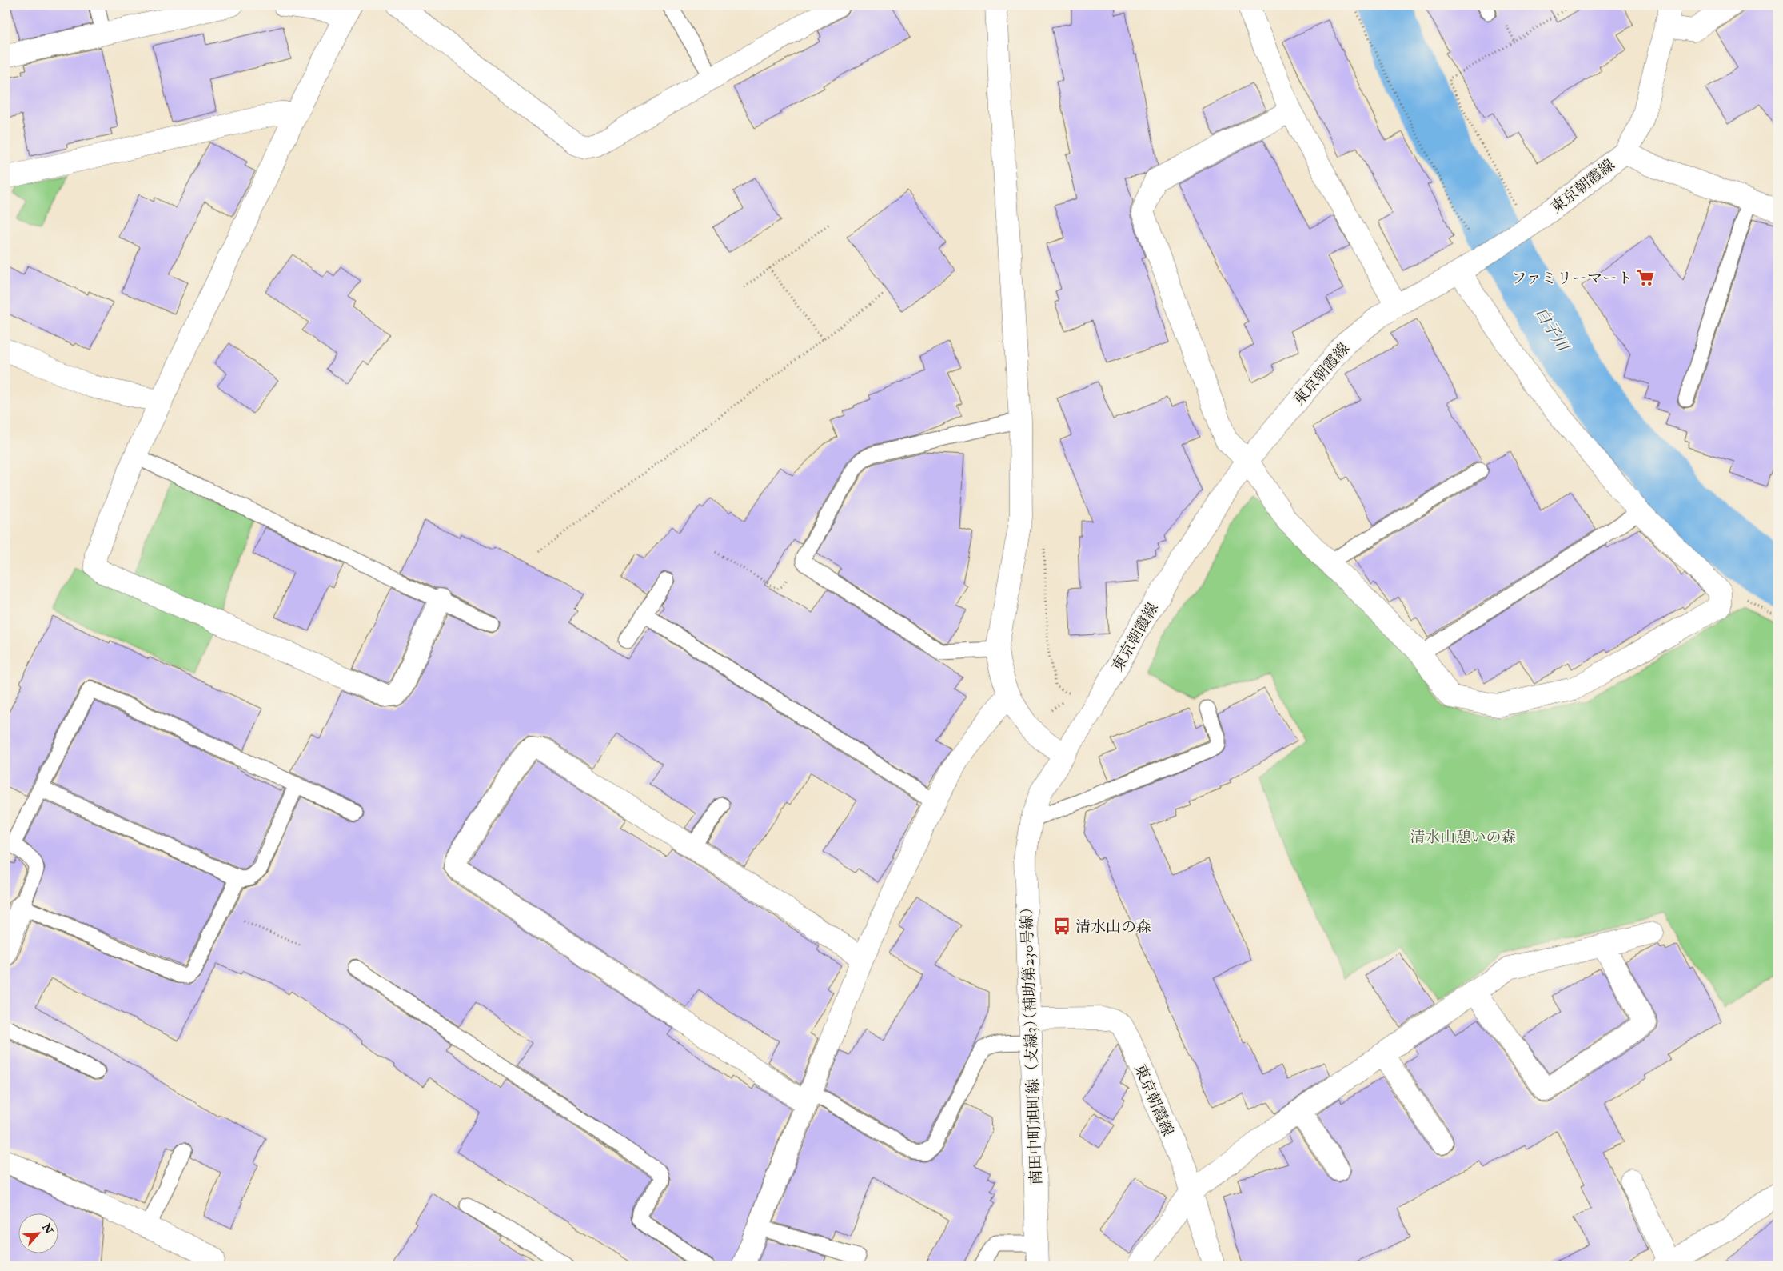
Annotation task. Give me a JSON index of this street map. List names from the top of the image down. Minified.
{"streets":{"street":["東京朝霞線","南田中町旭町線（支線3）（補助第230号線）"]},"crossings":[["東京朝霞線","南田中町旭町線（支線3）（補助第230号線）"]],"water":["白子川"],"parks":["清水山憩いの森"],"places":{"supermarket":["ファミリーマート"],"bus stop":["清水山の森"]},"north":"top right"}
